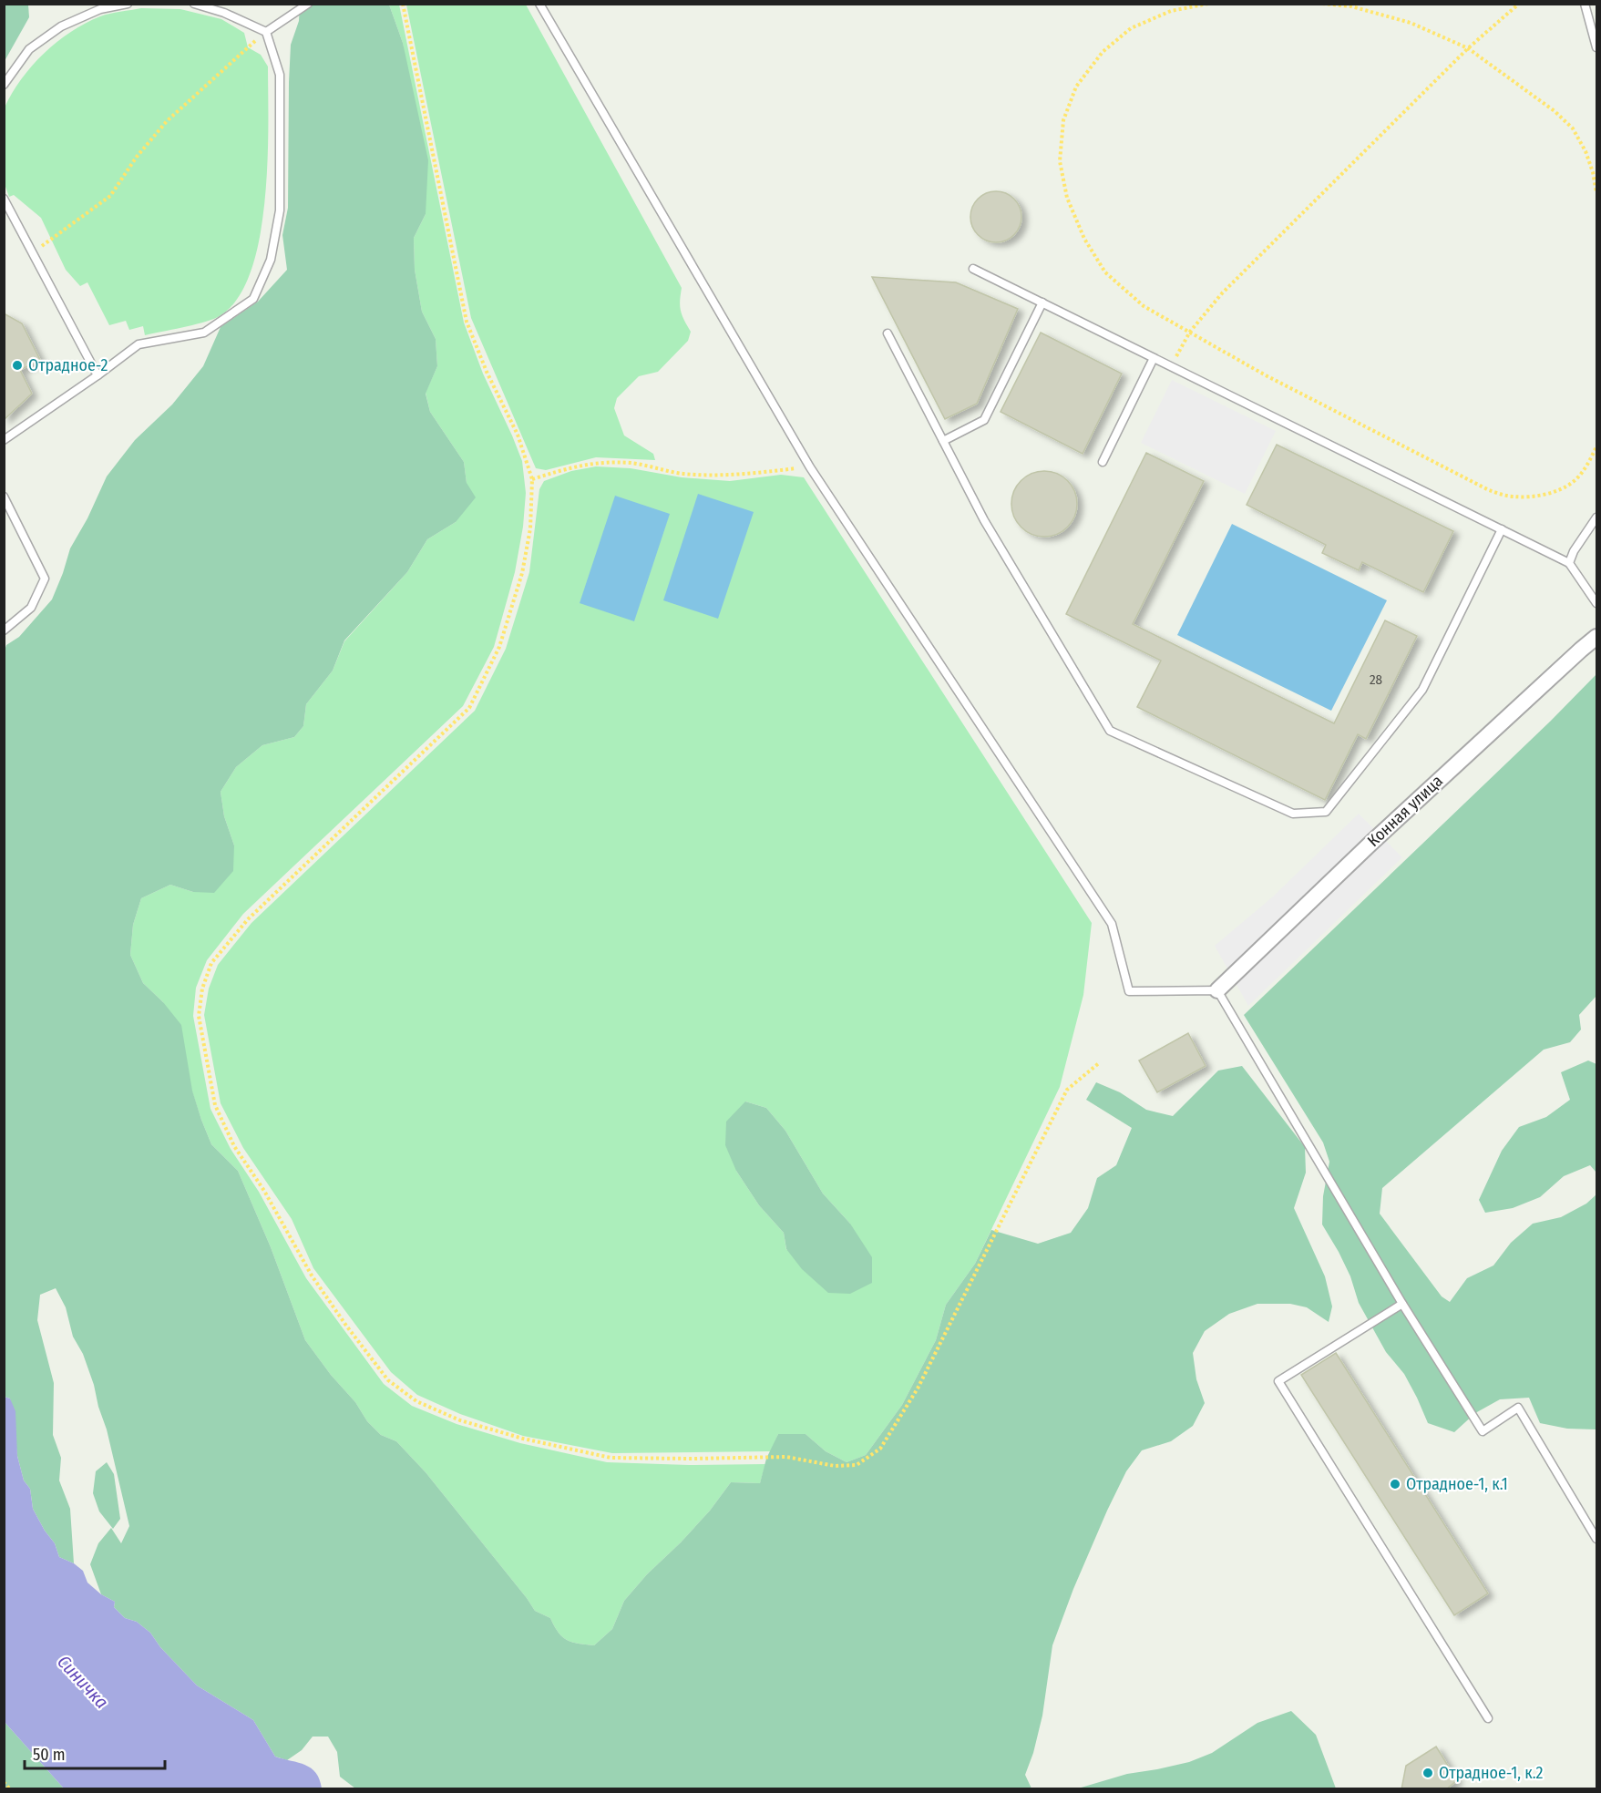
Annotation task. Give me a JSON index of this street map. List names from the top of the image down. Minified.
{"streets":{"street":["Конная улица"]},"water":["Синичка"],"places":["Отрадное-2","Отрадное-1, к.1","Отрадное-1, к.2"],"house_numbers":["28"],"scale_bar":"50 m"}
